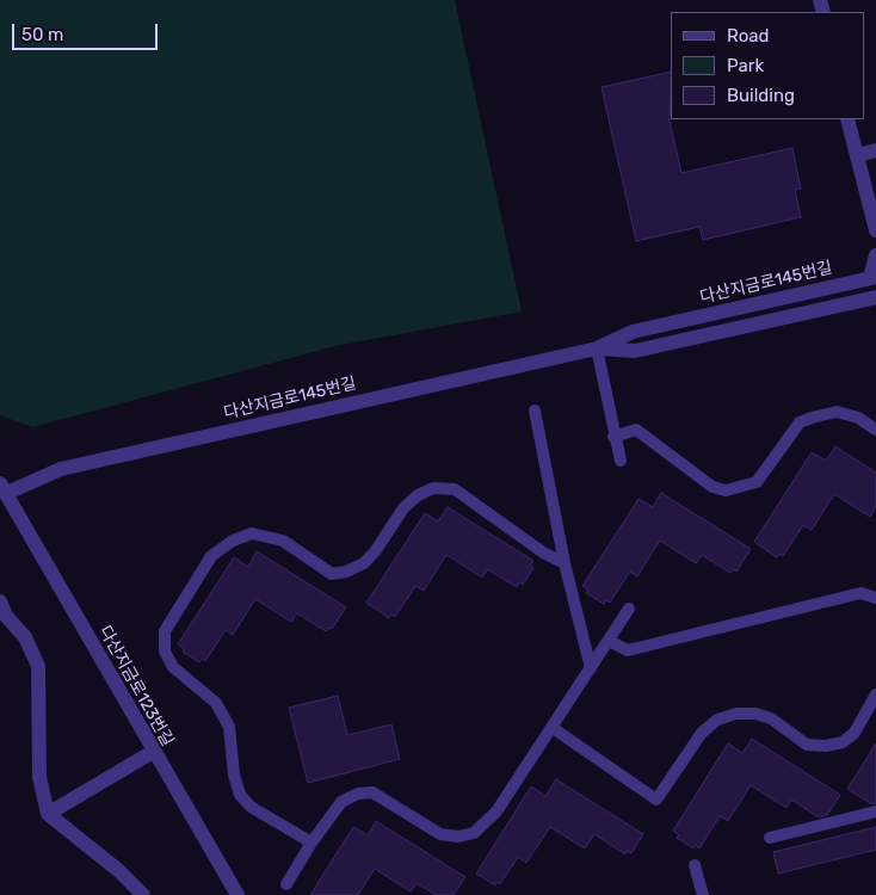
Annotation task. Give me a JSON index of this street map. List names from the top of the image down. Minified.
{"streets":{"street":["다산지금로145번길","다산지금로123번길"]},"crossings":[["다산지금로145번길","다산지금로123번길"]],"legend":["Road","Park","Building"],"scale_bar":"50 m"}
